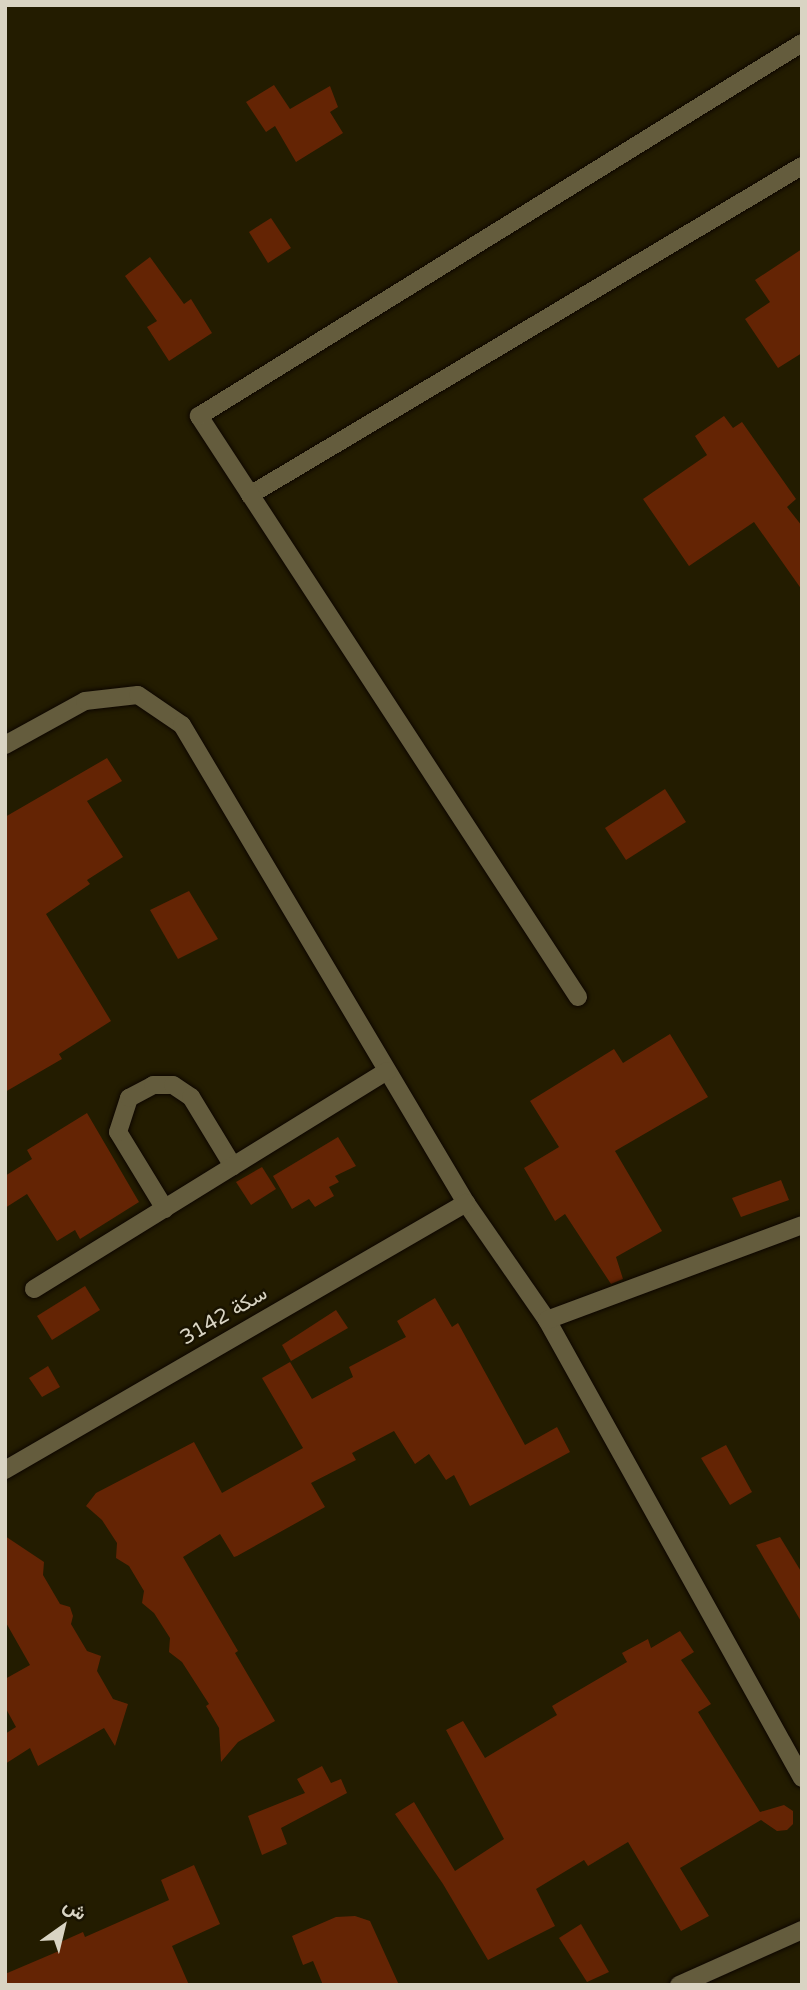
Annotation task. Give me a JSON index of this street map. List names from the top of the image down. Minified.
{"streets":{"street":["سكة 3142"]},"north":"top right"}
